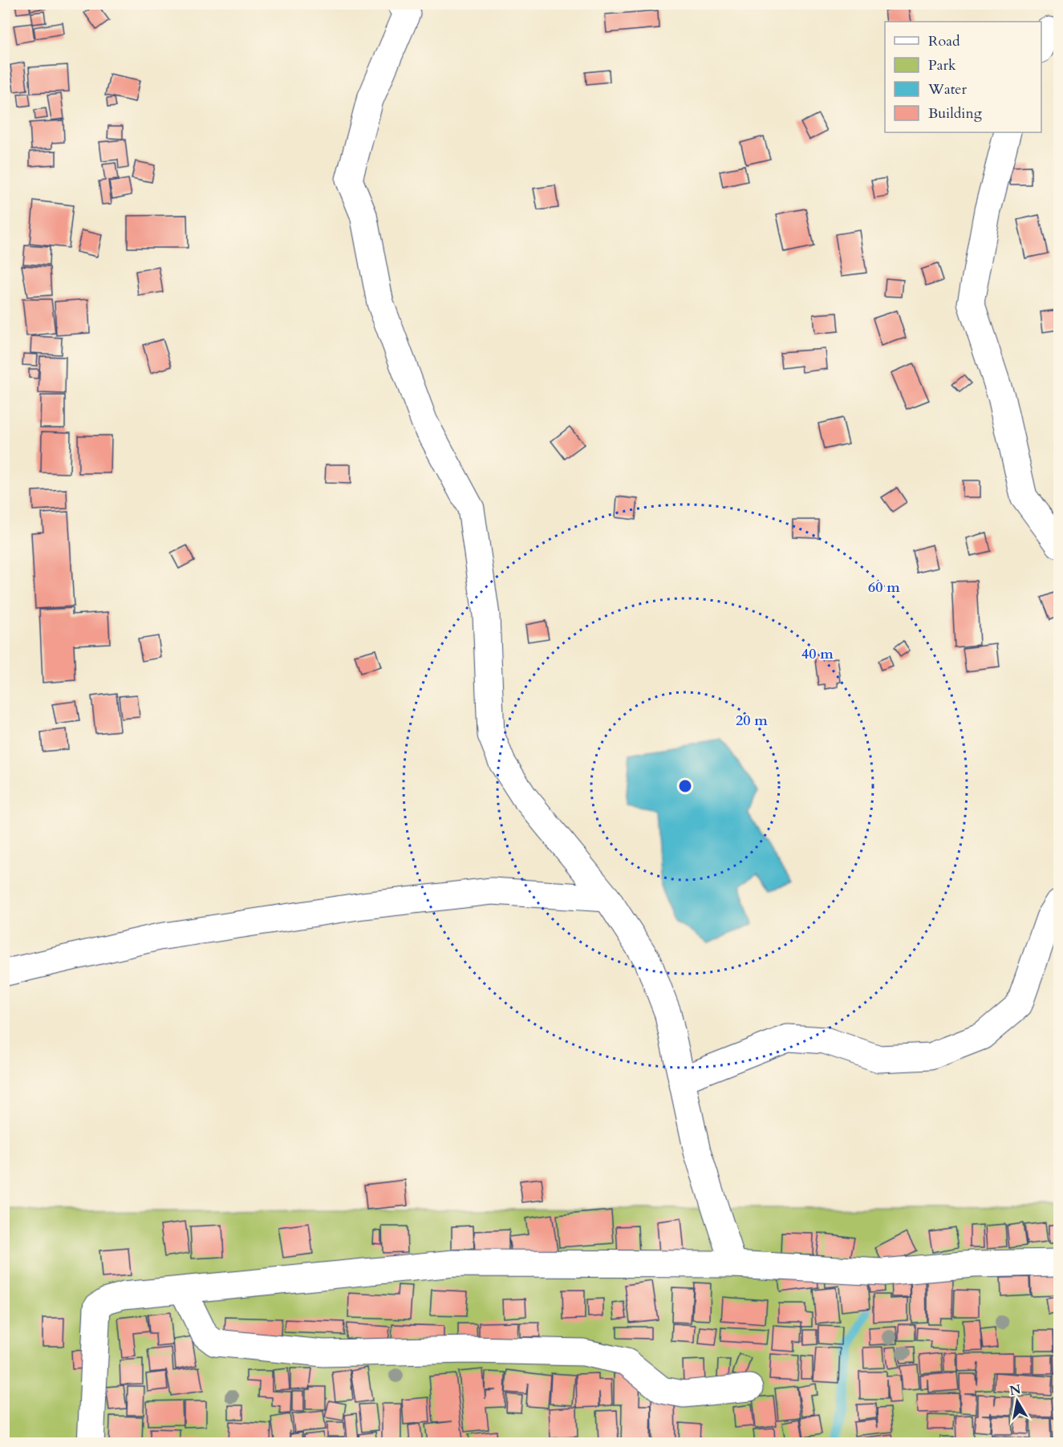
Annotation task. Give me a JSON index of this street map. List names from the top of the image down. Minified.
{"legend":["Road","Park","Water","Building"],"north":"top","rings":["60 m","40 m","20 m"]}
